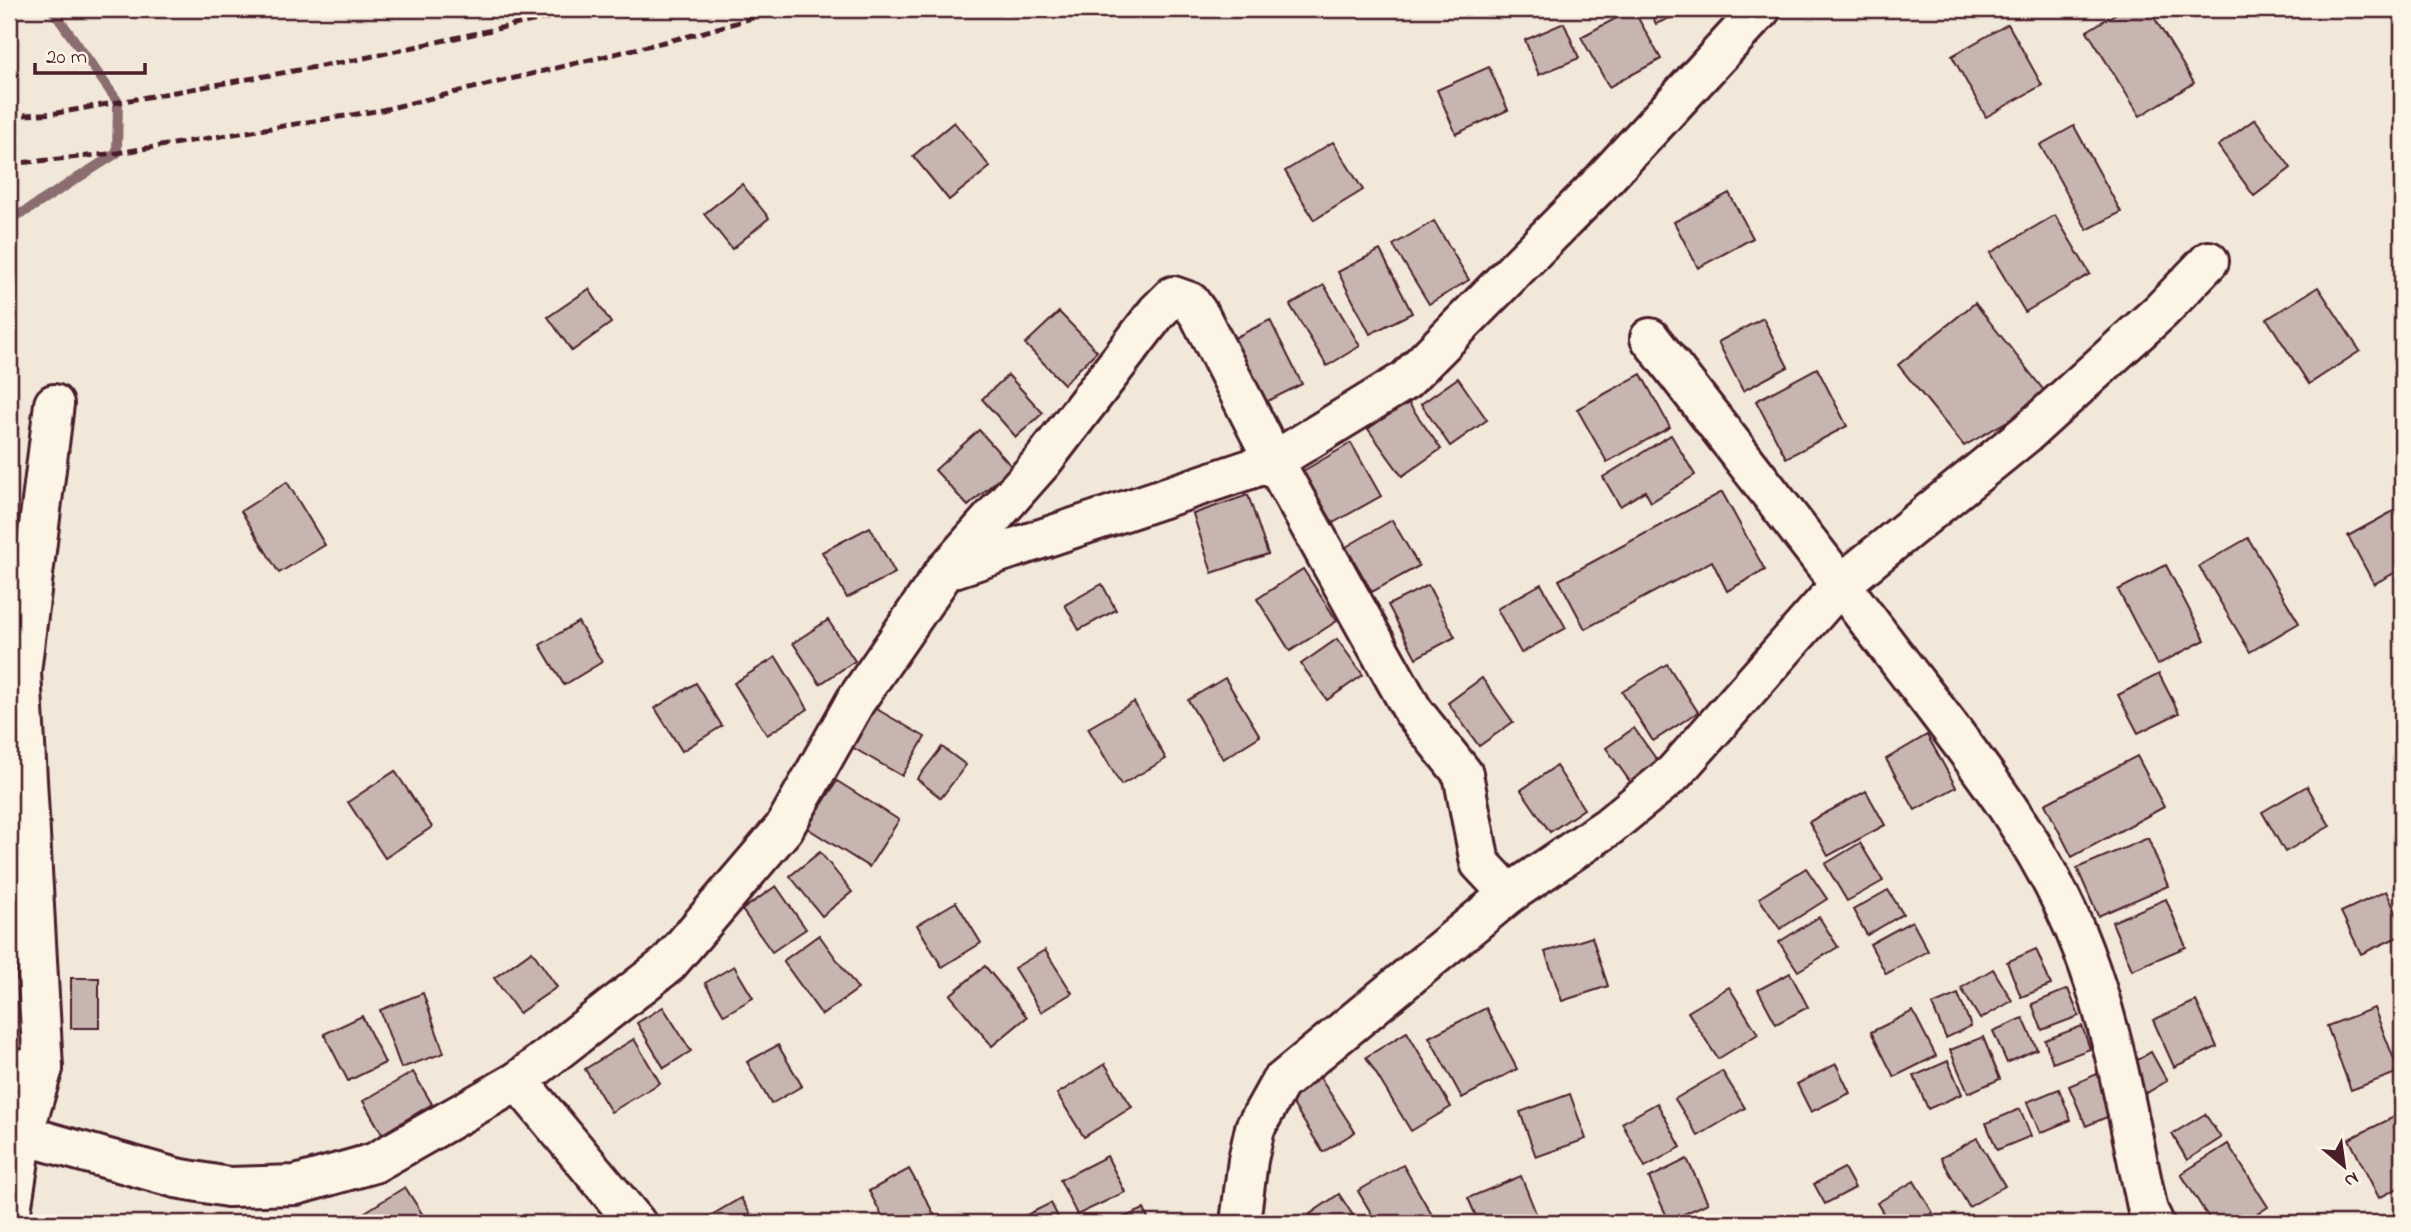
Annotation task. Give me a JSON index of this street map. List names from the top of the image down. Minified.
{"scale_bar":"20 m","north":"bottom right"}
